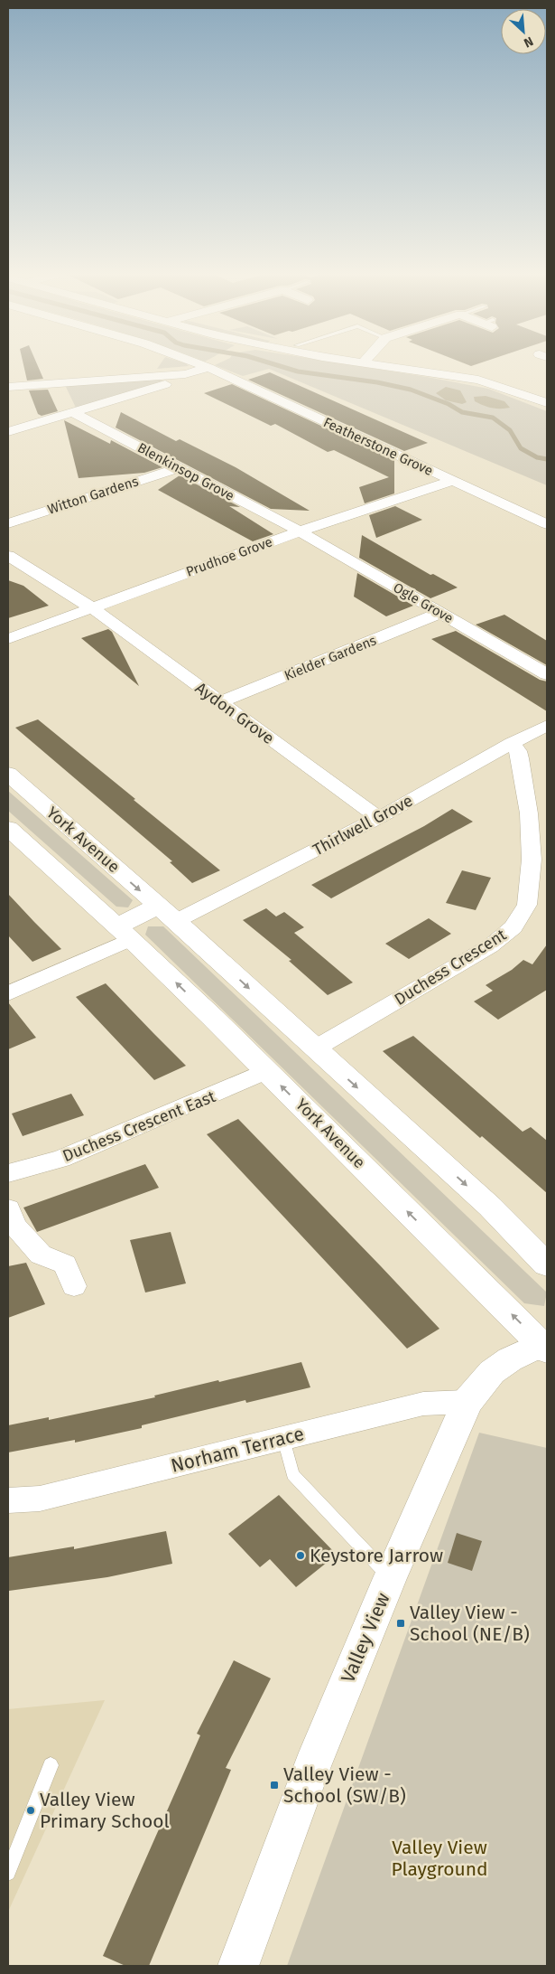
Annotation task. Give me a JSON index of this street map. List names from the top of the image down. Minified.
{"streets":{"main road":["York Avenue","Valley View"],"street":["Featherstone Grove","Blenkinsop Grove","Witton Gardens","Prudhoe Grove","Ogle Grove","Kielder Gardens","Aydon Grove","Thirlwell Grove","Duchess Crescent","Duchess Crescent East","Norham Terrace"]},"crossings":[["Featherstone Grove","Prudhoe Grove"],["Blenkinsop Grove","Witton Gardens"],["Blenkinsop Grove","Prudhoe Grove"],["Blenkinsop Grove","Ogle Grove"],["Prudhoe Grove","Ogle Grove"],["Prudhoe Grove","Aydon Grove"],["Ogle Grove","Kielder Gardens"],["Kielder Gardens","Aydon Grove"],["Aydon Grove","Thirlwell Grove"],["Thirlwell Grove","York Avenue"],["Thirlwell Grove","Duchess Crescent"],["York Avenue","Duchess Crescent"],["York Avenue","Duchess Crescent East"],["York Avenue","Valley View"],["Norham Terrace","Valley View"]],"parks":["Valley View Playground"],"places":{"other":["Keystore Jarrow","Valley View Primary School"],"transit":["Valley View - School (NE/B)","Valley View - School (SW/B)"]},"north":"bottom right"}
